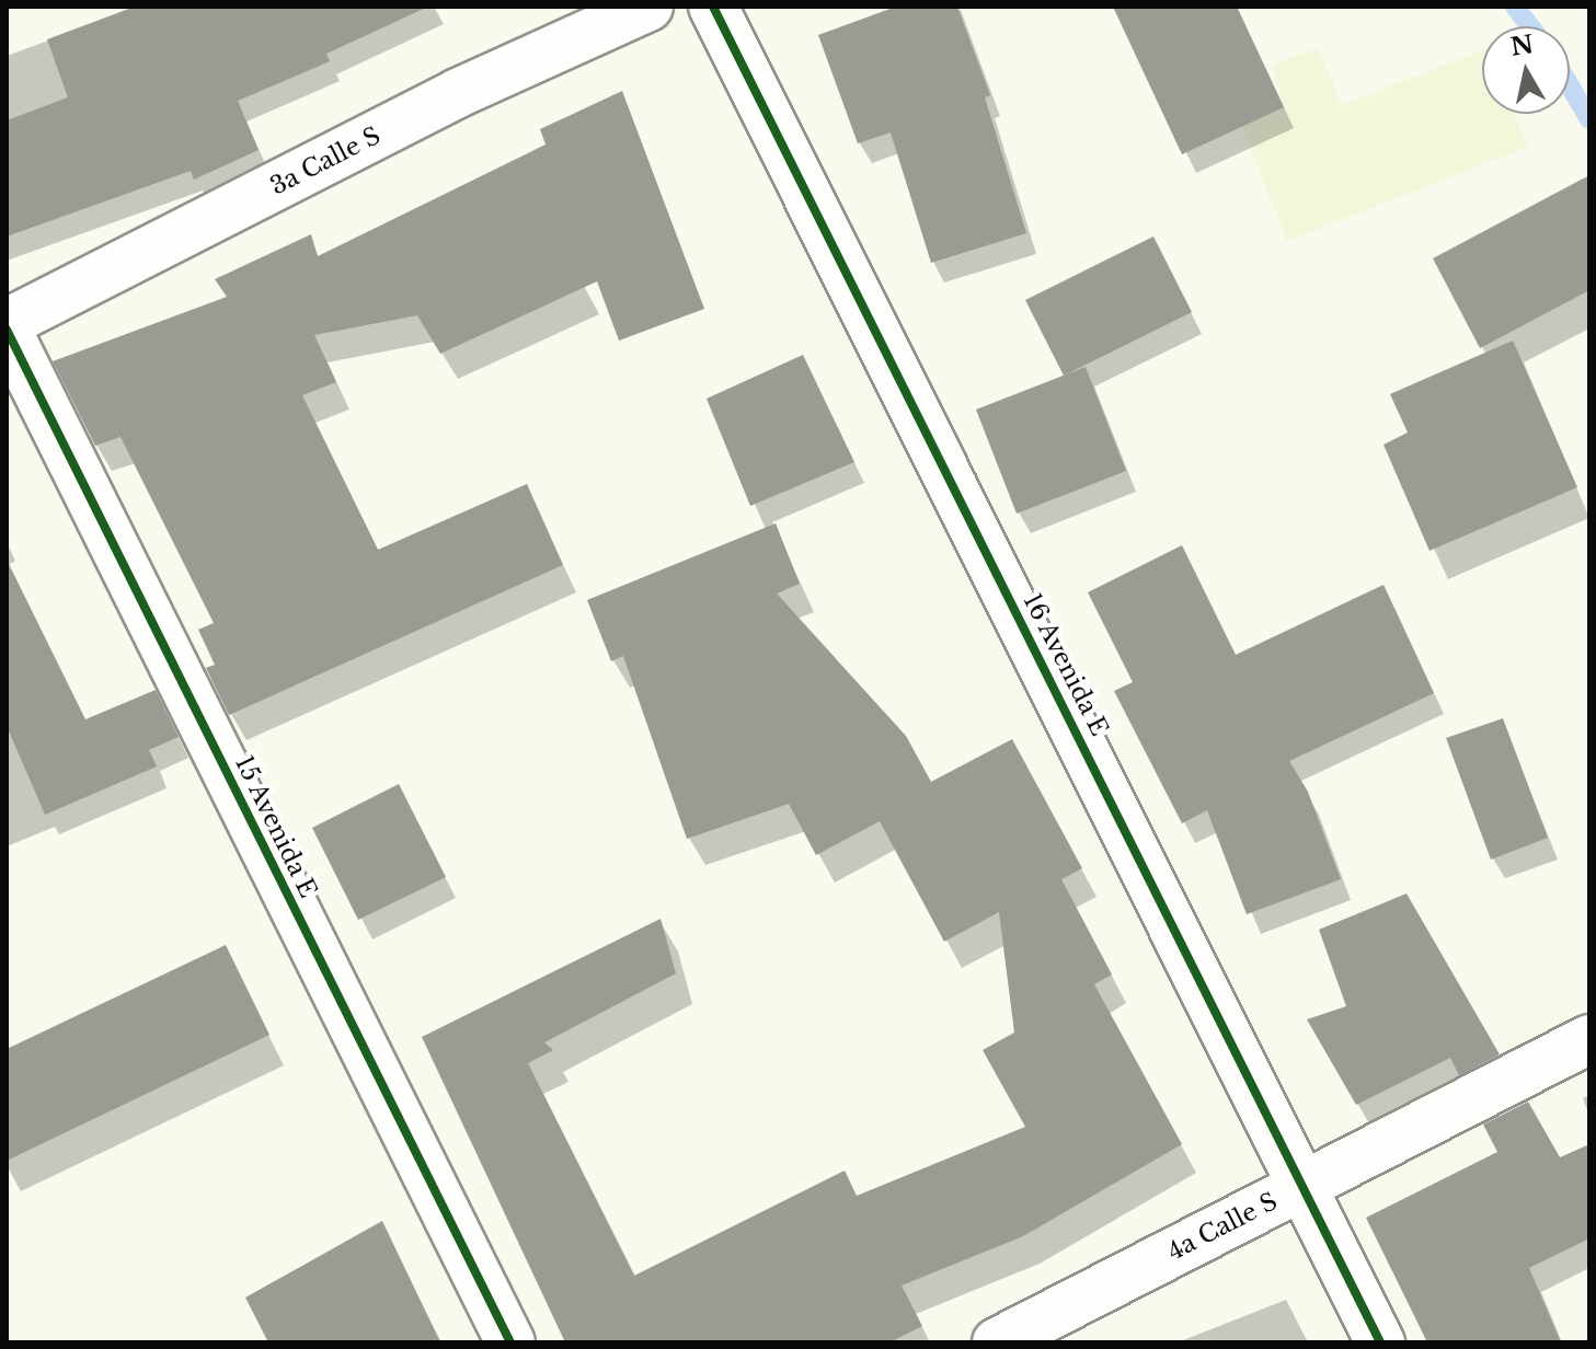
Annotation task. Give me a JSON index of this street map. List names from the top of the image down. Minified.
{"streets":{"street":["3a Calle S","16 Avenida E","15 Avenida E","4a Calle S"]},"crossings":[["3a Calle S","15 Avenida E"],["16 Avenida E","4a Calle S"]],"north":"top"}
